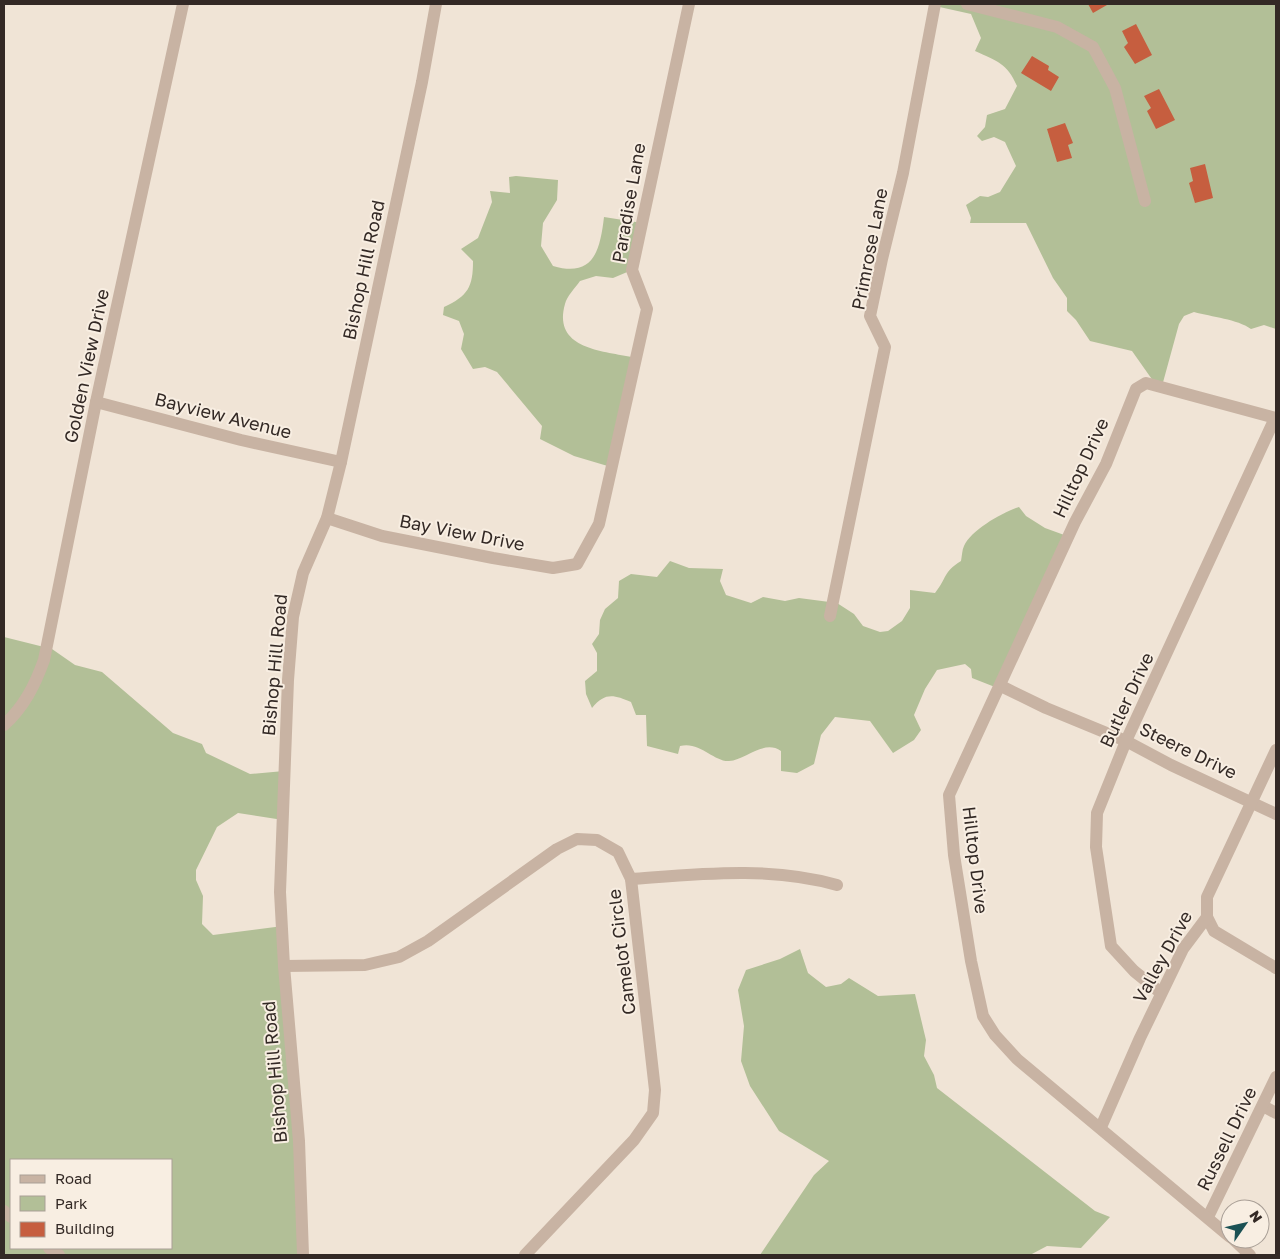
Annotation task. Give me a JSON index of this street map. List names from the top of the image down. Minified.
{"streets":{"street":["Paradise Lane","Primrose Lane","Bishop Hill Road","Golden View Drive","Bayview Avenue","Hilltop Drive","Bay View Drive","Butler Drive","Steere Drive","Camelot Circle","Valley Drive","Russell Drive"]},"crossings":[["Paradise Lane","Bay View Drive"],["Bishop Hill Road","Bayview Avenue"],["Bishop Hill Road","Bay View Drive"],["Bishop Hill Road","Camelot Circle"],["Golden View Drive","Bayview Avenue"],["Hilltop Drive","Butler Drive"],["Hilltop Drive","Steere Drive"],["Hilltop Drive","Valley Drive"],["Hilltop Drive","Russell Drive"],["Butler Drive","Steere Drive"],["Butler Drive","Valley Drive"],["Steere Drive","Valley Drive"]],"legend":["Road","Park","Building"],"north":"top right"}
